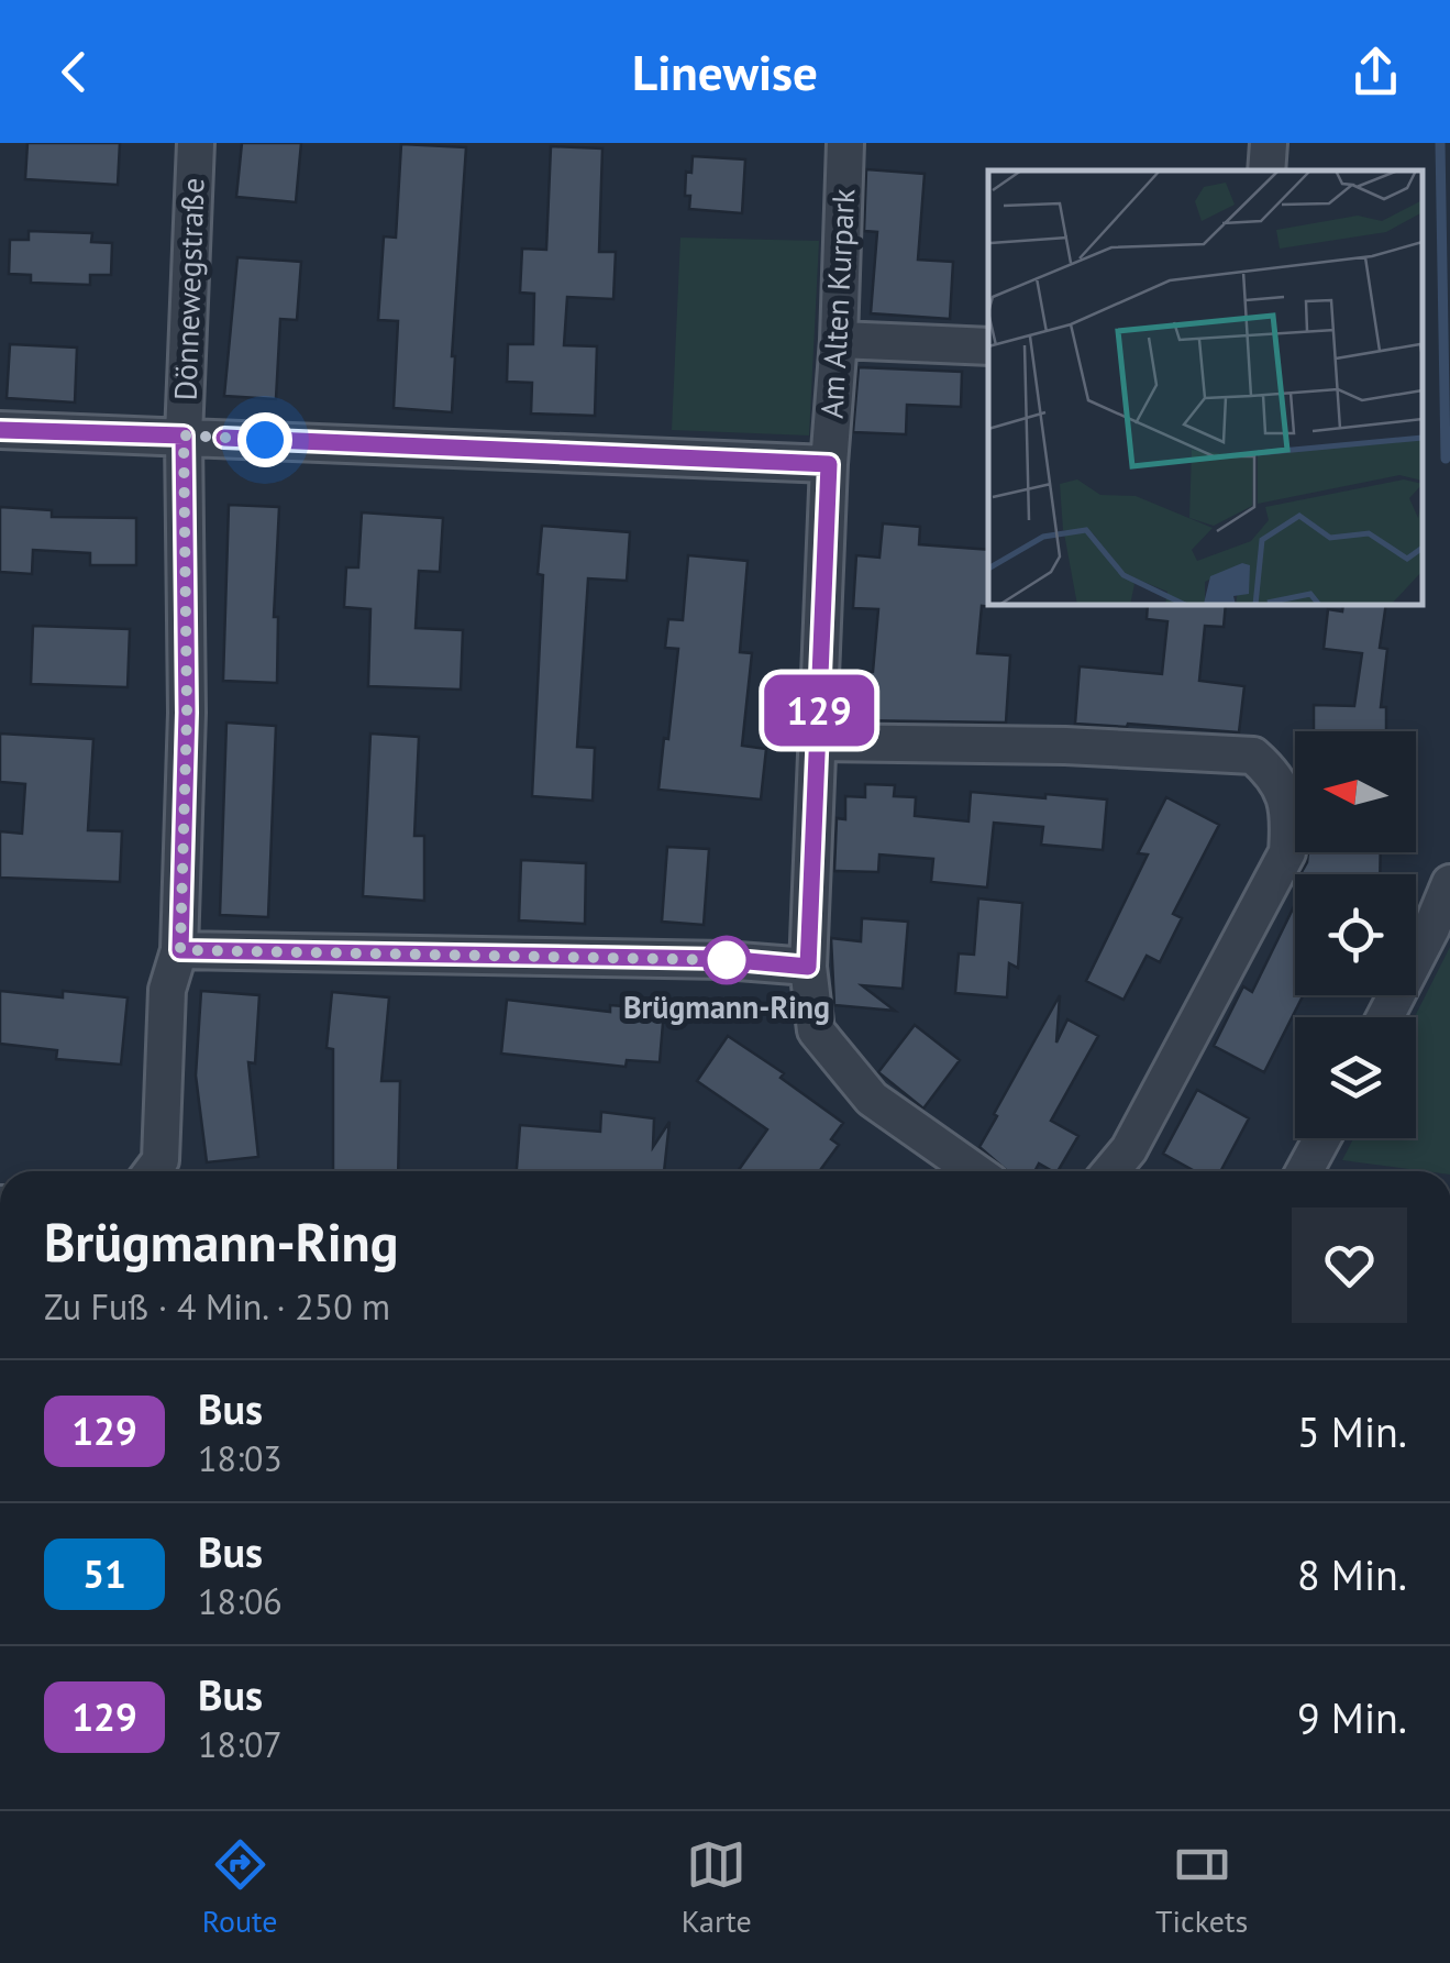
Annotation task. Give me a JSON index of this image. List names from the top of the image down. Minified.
{"streets":{"street":["Dönnewegstraße","Am Alten Kurpark"]},"places":["Brügmann-Ring"],"lines":["bus line 129"],"north":"left","page":{"header":"Linewise","on_map":"129","heading":["Brügmann-Ring","Zu Fuß · 4 Min. · 250 m"],"list":[{"mark":"129","name":"Bus","note":"18:03","value":"5 Min."},{"mark":"51","name":"Bus","note":"18:06","value":"8 Min."},{"mark":"129","name":"Bus","note":"18:07","value":"9 Min."}],"tabs":["Route","Karte","Tickets"]}}
